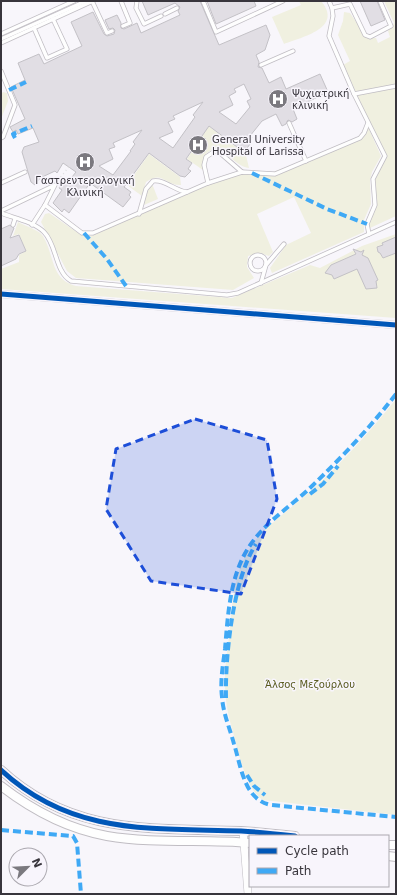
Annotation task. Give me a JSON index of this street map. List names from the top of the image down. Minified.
{"parks":["Άλσος Μεζούρλου"],"places":{"hospital":["Ψυχιατρική κλινική","General University Hospital of Larissa","Γαστρεντερολογική Κλινική"]},"legend":["Cycle path","Path"],"north":"top right"}
